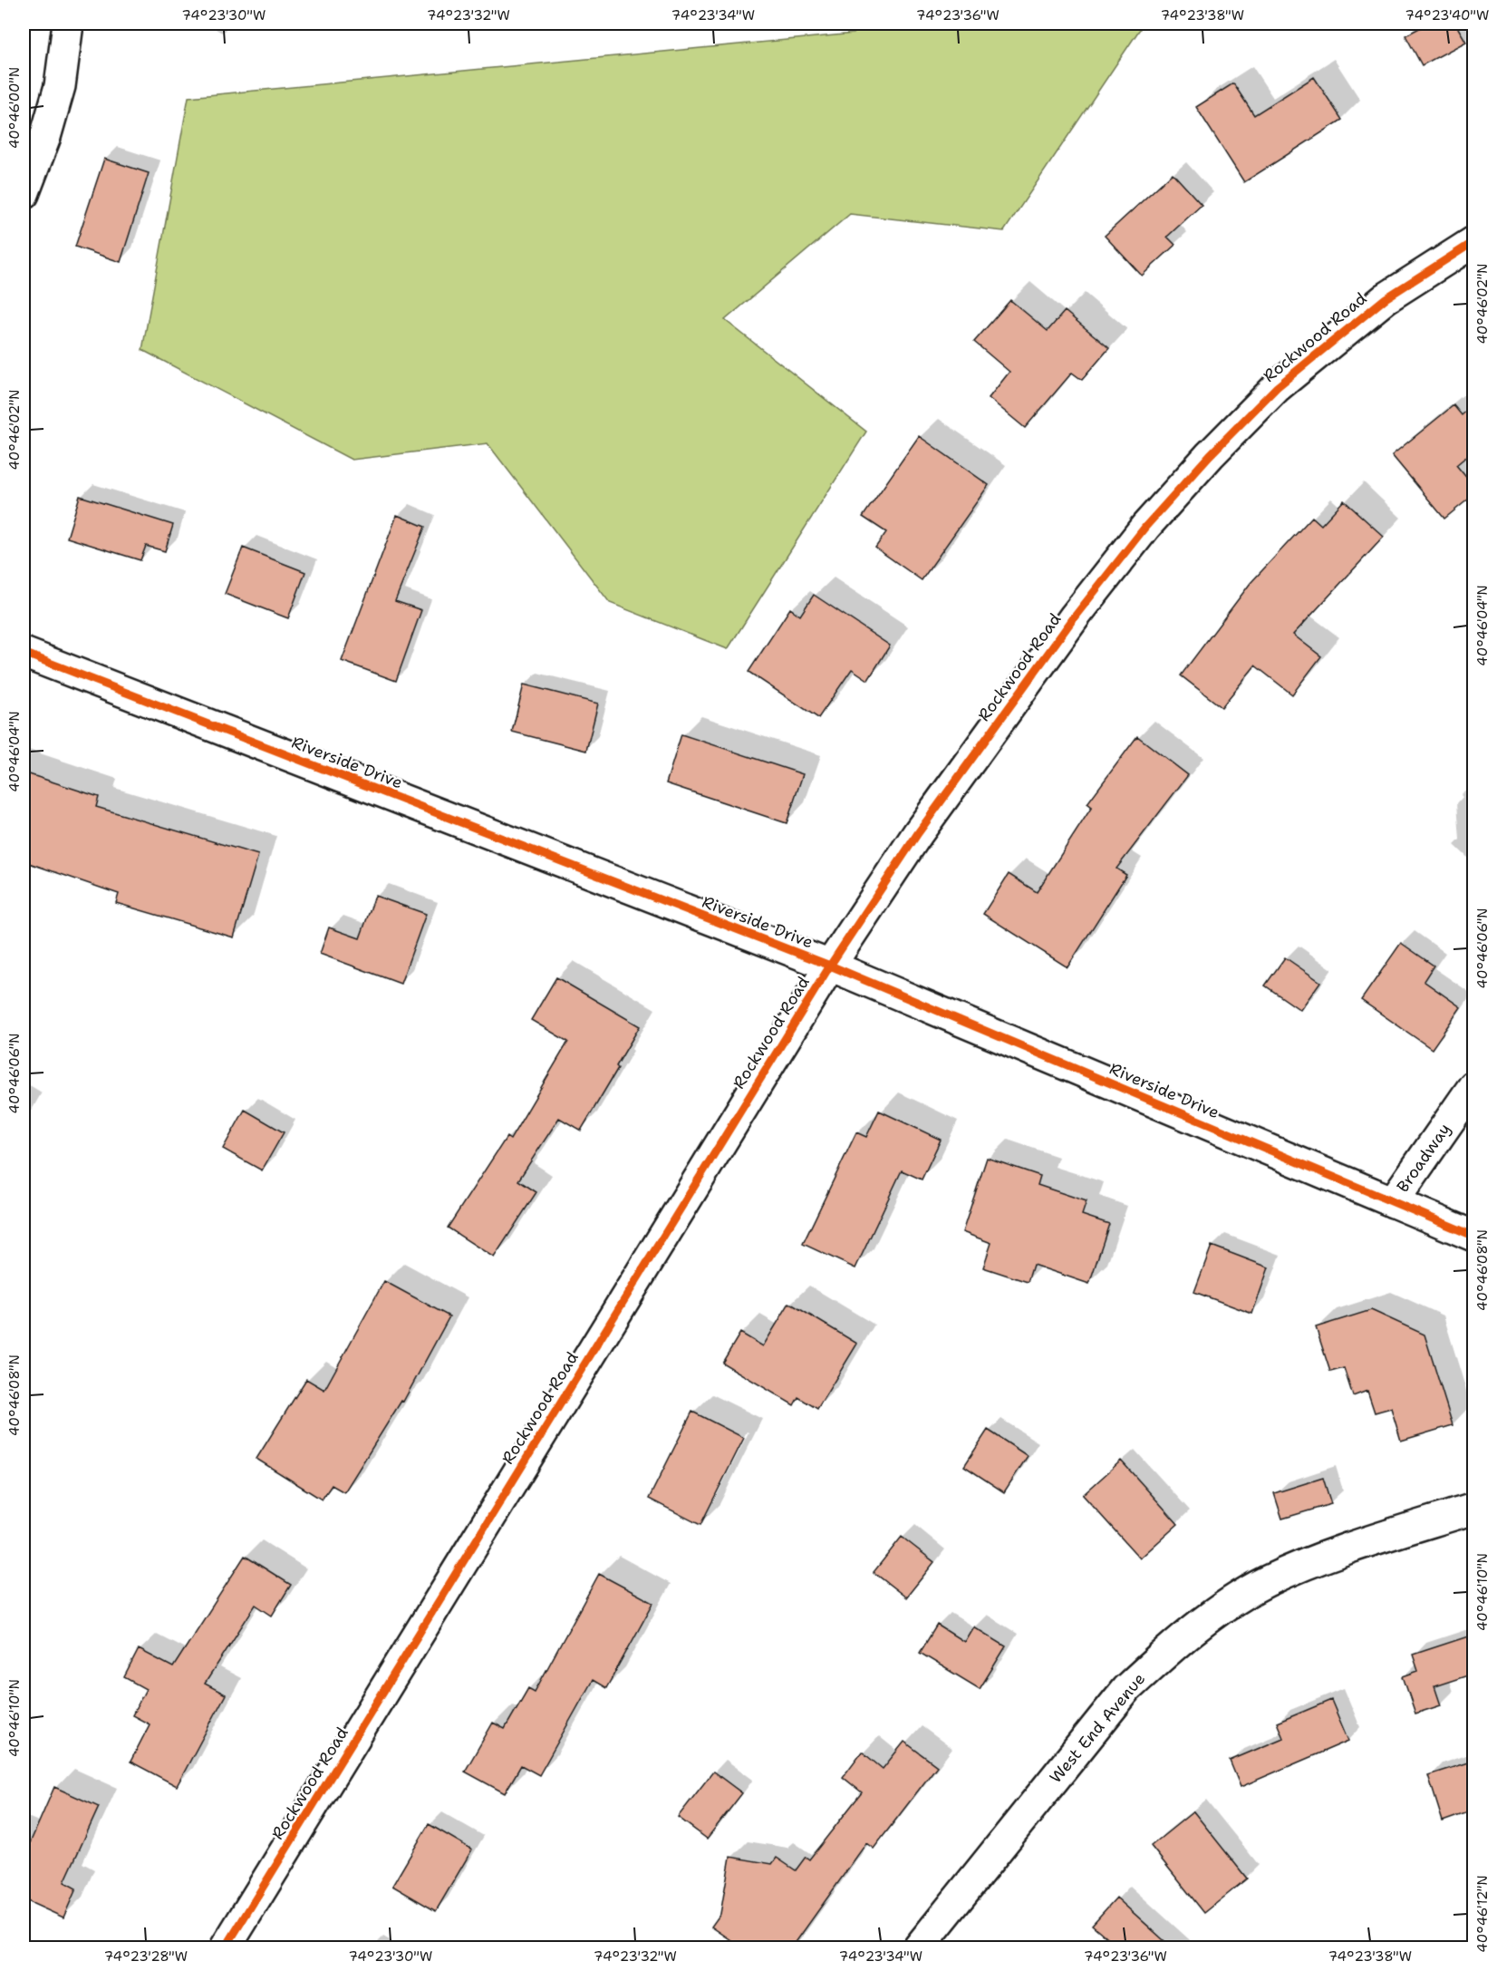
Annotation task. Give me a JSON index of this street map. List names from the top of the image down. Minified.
{"streets":{"street":["Rockwood Road","Riverside Drive","Broadway","West End Avenue"]},"crossings":[["Rockwood Road","Riverside Drive"],["Riverside Drive","Broadway"]],"coordinates":["74°23'30\"W","74°23'32\"W","74°23'34\"W","74°23'36\"W","74°23'38\"W","74°23'40\"W","40°46'00\"N","40°46'02\"N","40°46'04\"N","40°46'06\"N","40°46'08\"N","40°46'10\"N","40°46'12\"N","74°23'28\"W"]}
